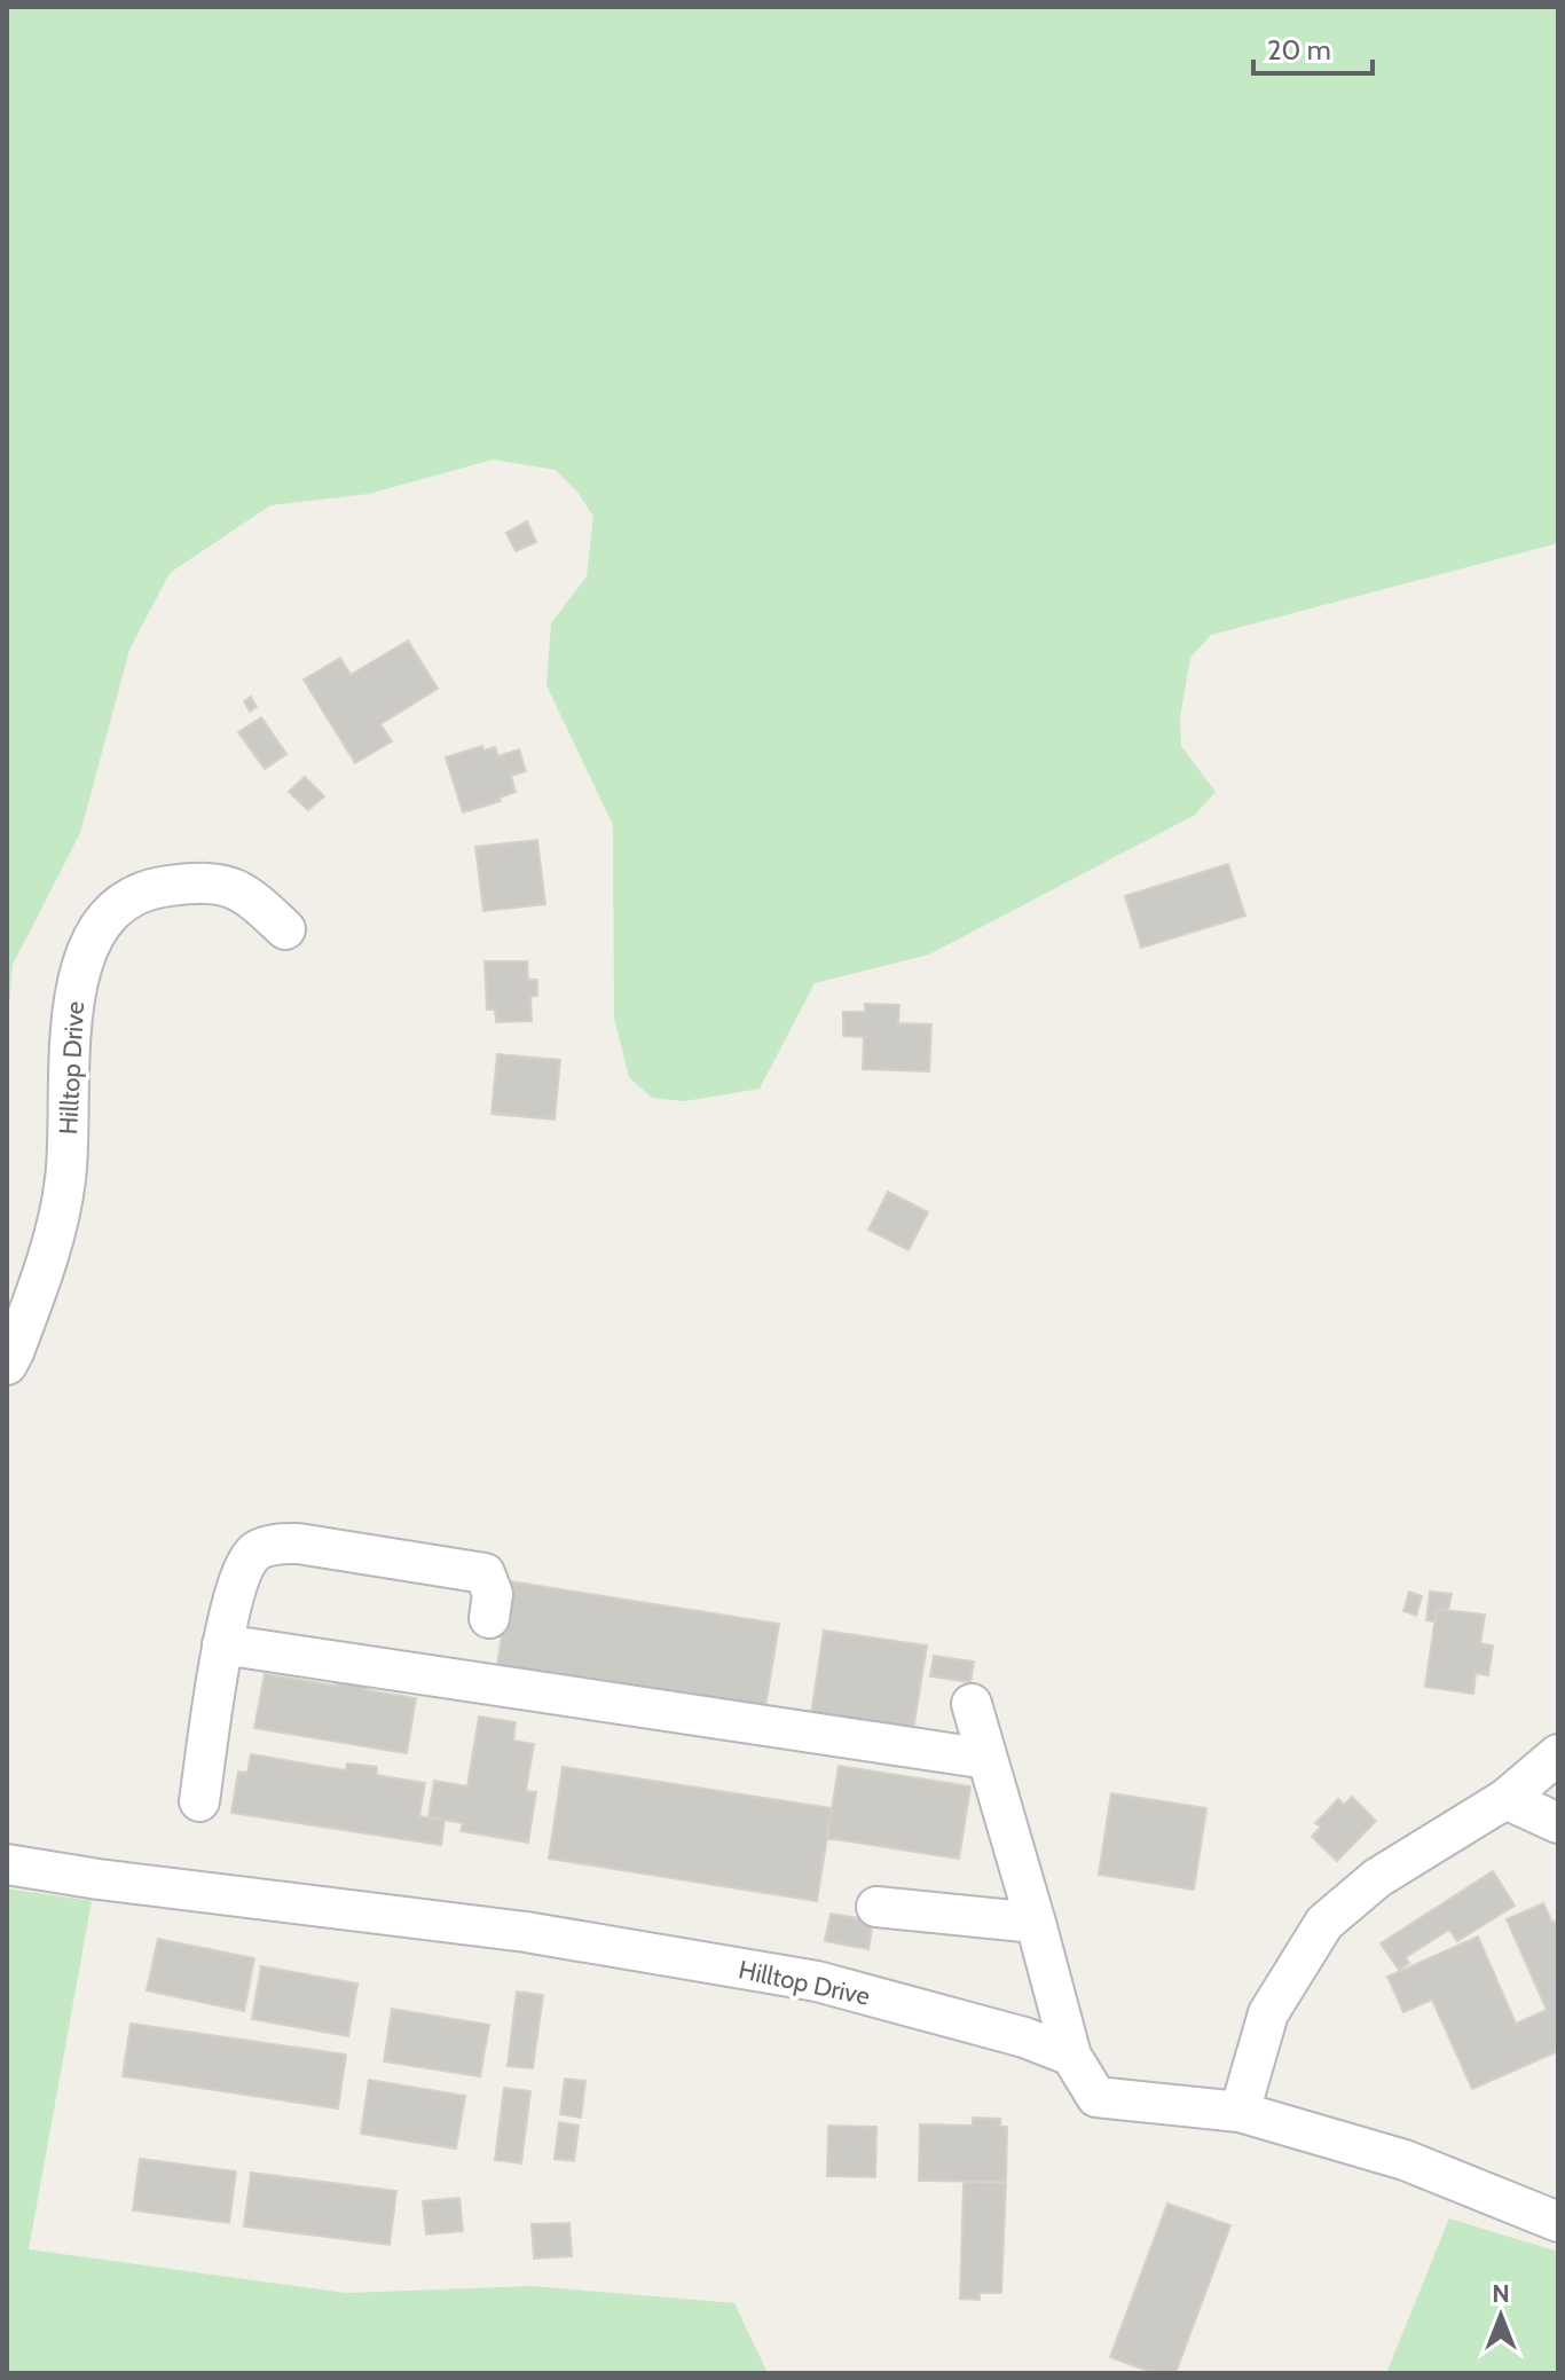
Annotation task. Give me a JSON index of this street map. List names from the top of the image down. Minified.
{"streets":{"street":["Hilltop Drive"]},"scale_bar":"20 m","north":"top"}
